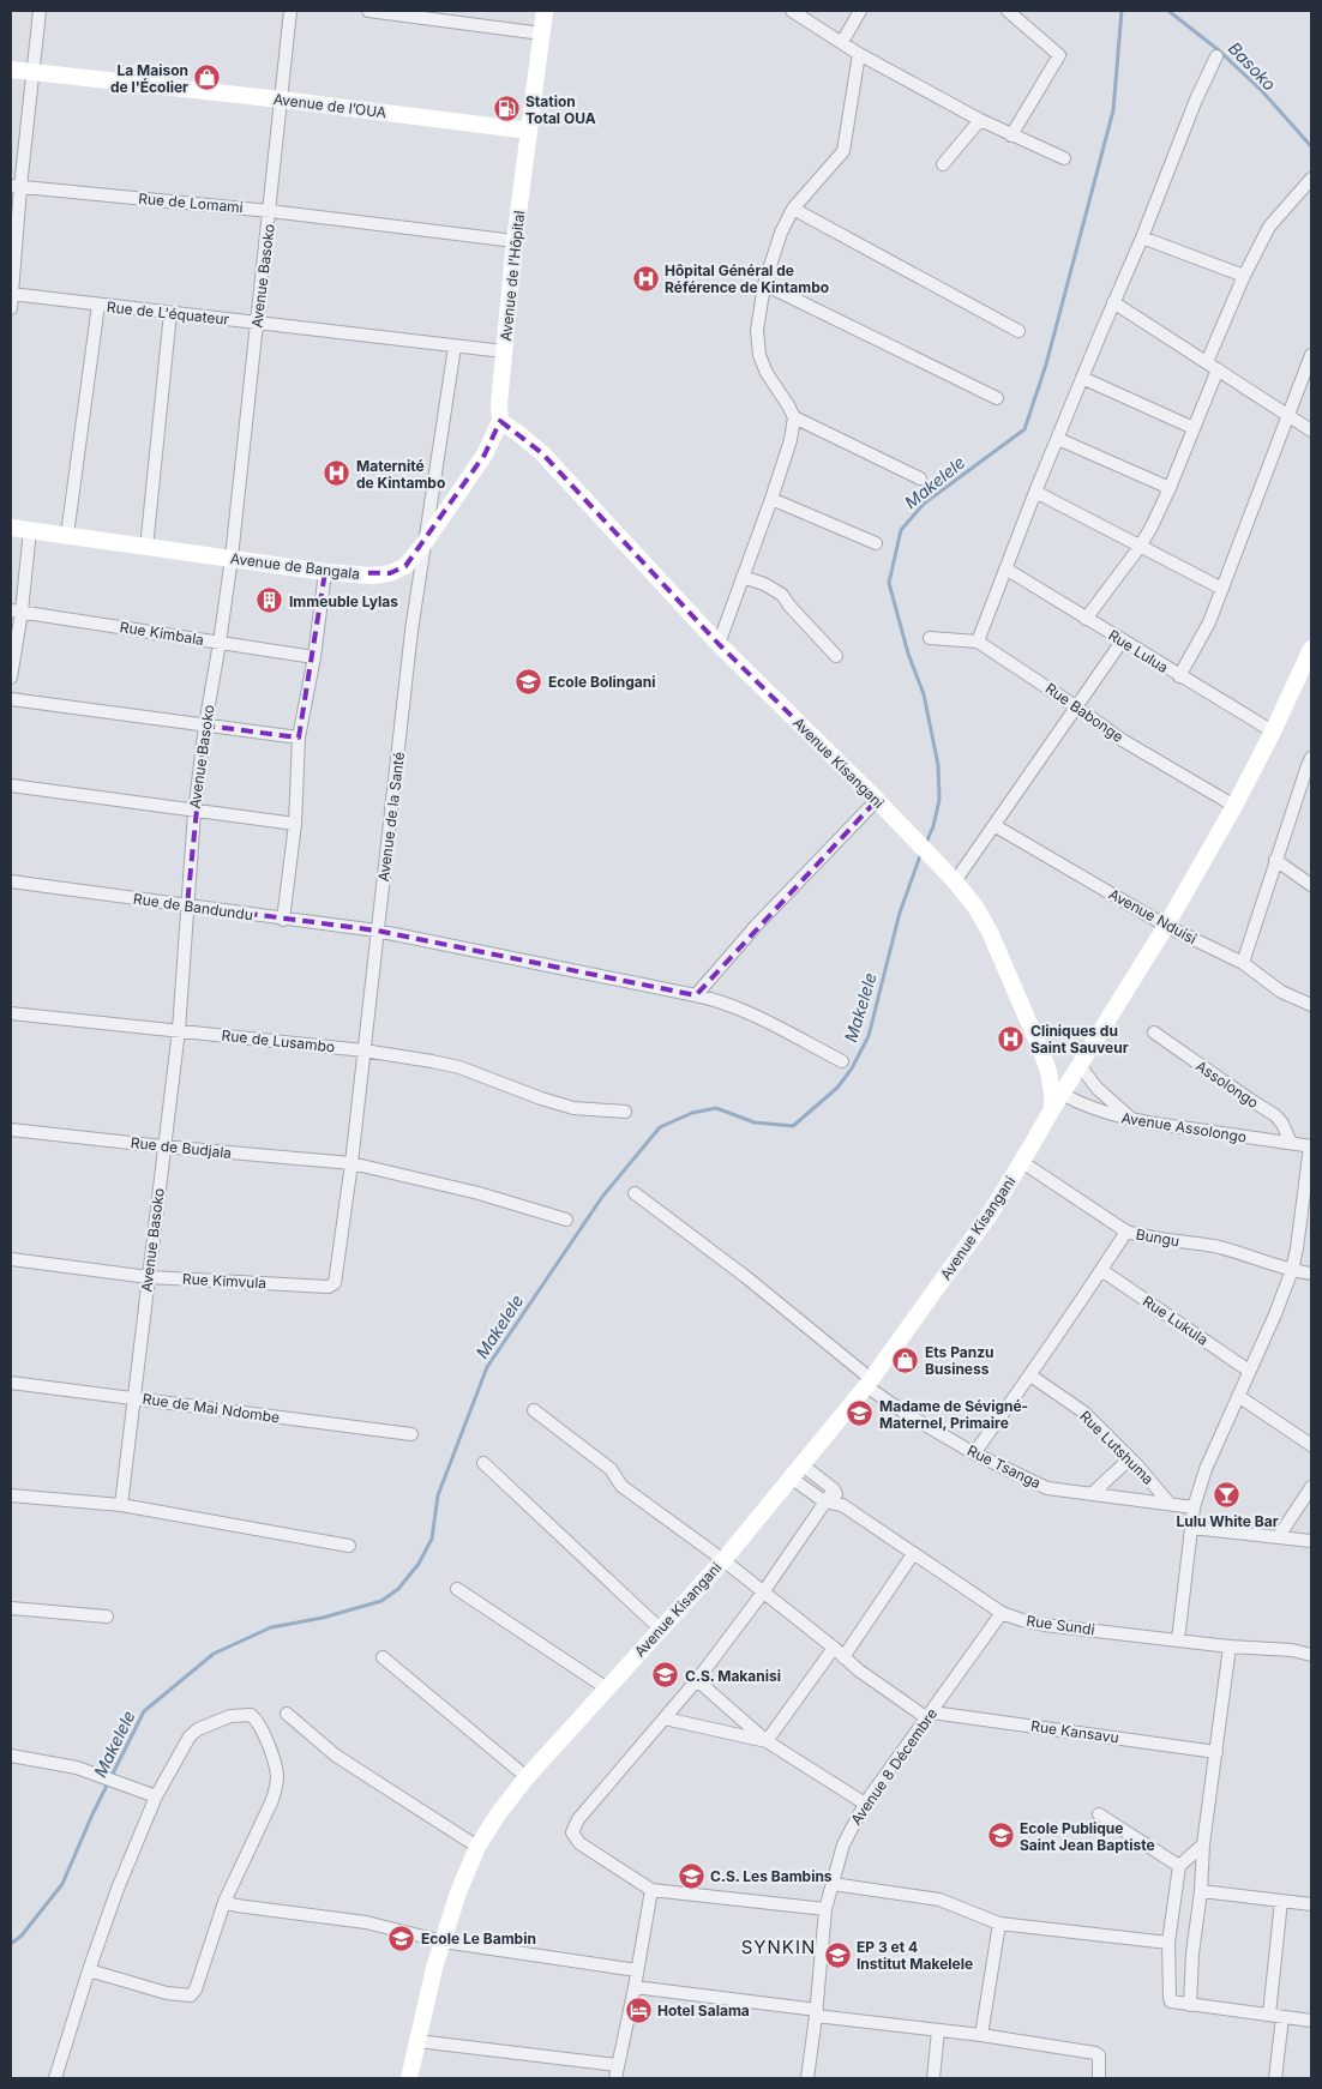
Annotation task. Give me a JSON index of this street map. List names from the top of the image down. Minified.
{"streets":{"street":["Avenue de l’OUA","Rue de Lomami","Avenue Basoko","Avenue de l’Hôpital","Rue de L'équateur","Avenue de Bangala","Rue Kimbala","Rue Lulua","Rue Babonge","Avenue Kisangani","Avenue de la Santé","Rue de Bandundu","Avenue Nduisi","Rue de Lusambo","Assolongo","Avenue Assolongo","Rue de Budjala","Bungu","Rue Kimvula","Rue Lukula","Rue de Mai Ndombe","Rue Lutshuma","Rue Tsanga","Rue Sundi","Rue Kansavu","Avenue 8 Décembre"]},"crossings":[["Avenue de l’OUA","Avenue Basoko"],["Avenue de l’OUA","Avenue de l’Hôpital"],["Rue de Lomami","Avenue Basoko"],["Rue de Lomami","Avenue de l’Hôpital"],["Avenue Basoko","Rue de L'équateur"],["Avenue Basoko","Avenue de Bangala"],["Avenue Basoko","Rue Kimbala"],["Avenue Basoko","Rue de Bandundu"],["Avenue Basoko","Rue de Lusambo"],["Avenue Basoko","Rue de Budjala"],["Avenue Basoko","Rue Kimvula"],["Avenue Basoko","Rue de Mai Ndombe"],["Avenue de l’Hôpital","Rue de L'équateur"],["Avenue de l’Hôpital","Avenue de Bangala"],["Avenue de l’Hôpital","Avenue Kisangani"],["Rue de L'équateur","Avenue de la Santé"],["Avenue de Bangala","Avenue Kisangani"],["Avenue de Bangala","Avenue de la Santé"],["Avenue Kisangani","Bungu"],["Avenue Kisangani","Rue Tsanga"],["Avenue Kisangani","Rue Sundi"],["Avenue Kisangani","Rue Kansavu"],["Avenue de la Santé","Rue de Bandundu"],["Avenue de la Santé","Rue de Lusambo"],["Avenue de la Santé","Rue de Budjala"],["Avenue de la Santé","Rue Kimvula"],["Assolongo","Avenue Assolongo"],["Rue Lutshuma","Rue Tsanga"],["Rue Sundi","Avenue 8 Décembre"],["Rue Kansavu","Avenue 8 Décembre"]],"districts":["SYNKIN"],"water":["Basoko","Makelele"],"places":{"shop":["La Maison de l'Écolier","Ets Panzu Business"],"fuel station":["Station Total OUA"],"hospital":["Hôpital Général de Référence de Kintambo","Maternité de Kintambo","Cliniques du Saint Sauveur"],"building":["Immeuble Lylas"],"school or university":["Ecole Bolingani","Madame de Sévigné- Maternel, Primaire","C.S. Makanisi","Ecole Publique Saint Jean Baptiste","C.S. Les Bambins","Ecole Le Bambin","EP 3 et 4 Institut Makelele"],"bar":["Lulu White Bar"],"hotel":["Hotel Salama"]}}
